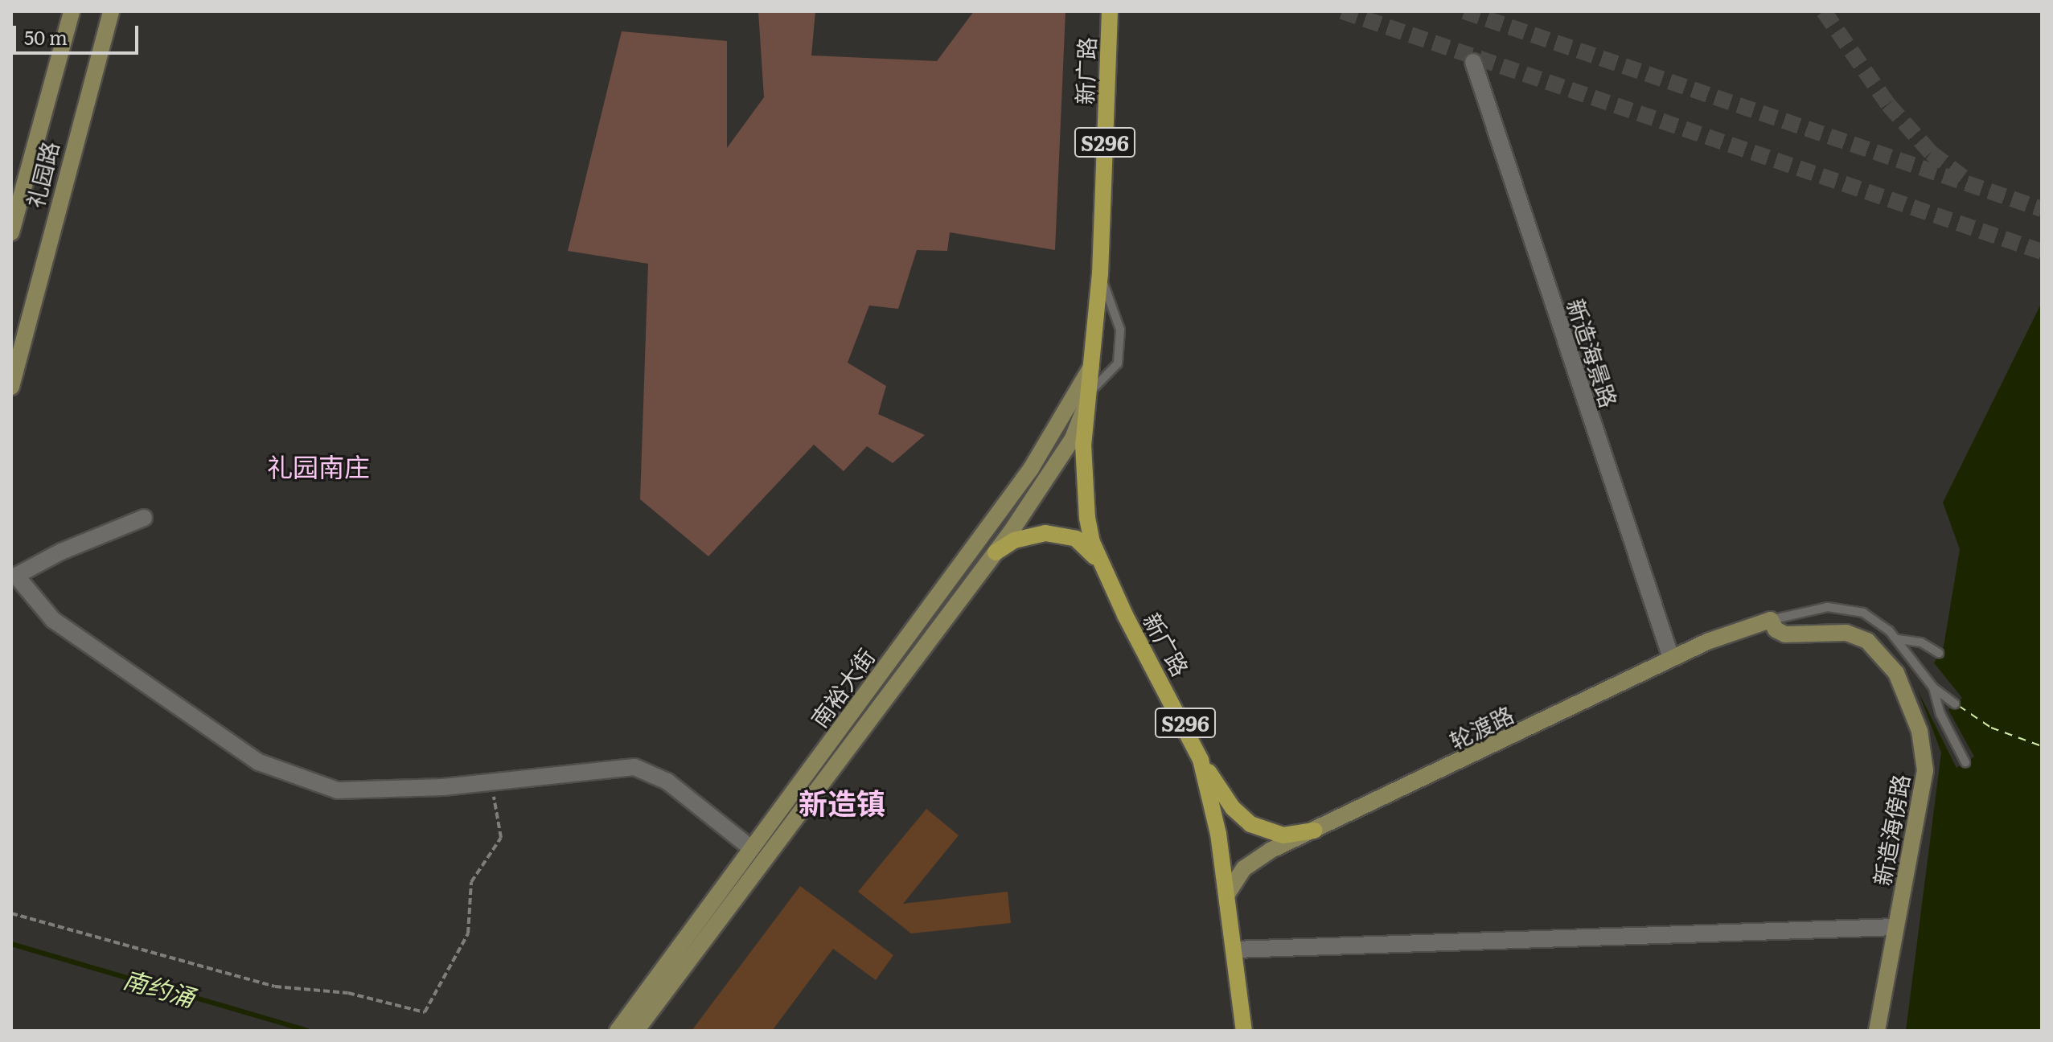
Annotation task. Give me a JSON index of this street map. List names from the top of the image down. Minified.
{"streets":{"main road":["新广路","S296","礼园路","南裕大街","轮渡路","新造海傍路"],"street":["新造海景路"]},"crossings":[["新广路","S296"],["新广路","南裕大街"],["新广路","轮渡路"],["S296","南裕大街"],["新造海景路","轮渡路"],["轮渡路","新造海傍路"]],"districts":["礼园南庄","新造镇"],"water":["南约涌"],"scale_bar":"50 m"}
